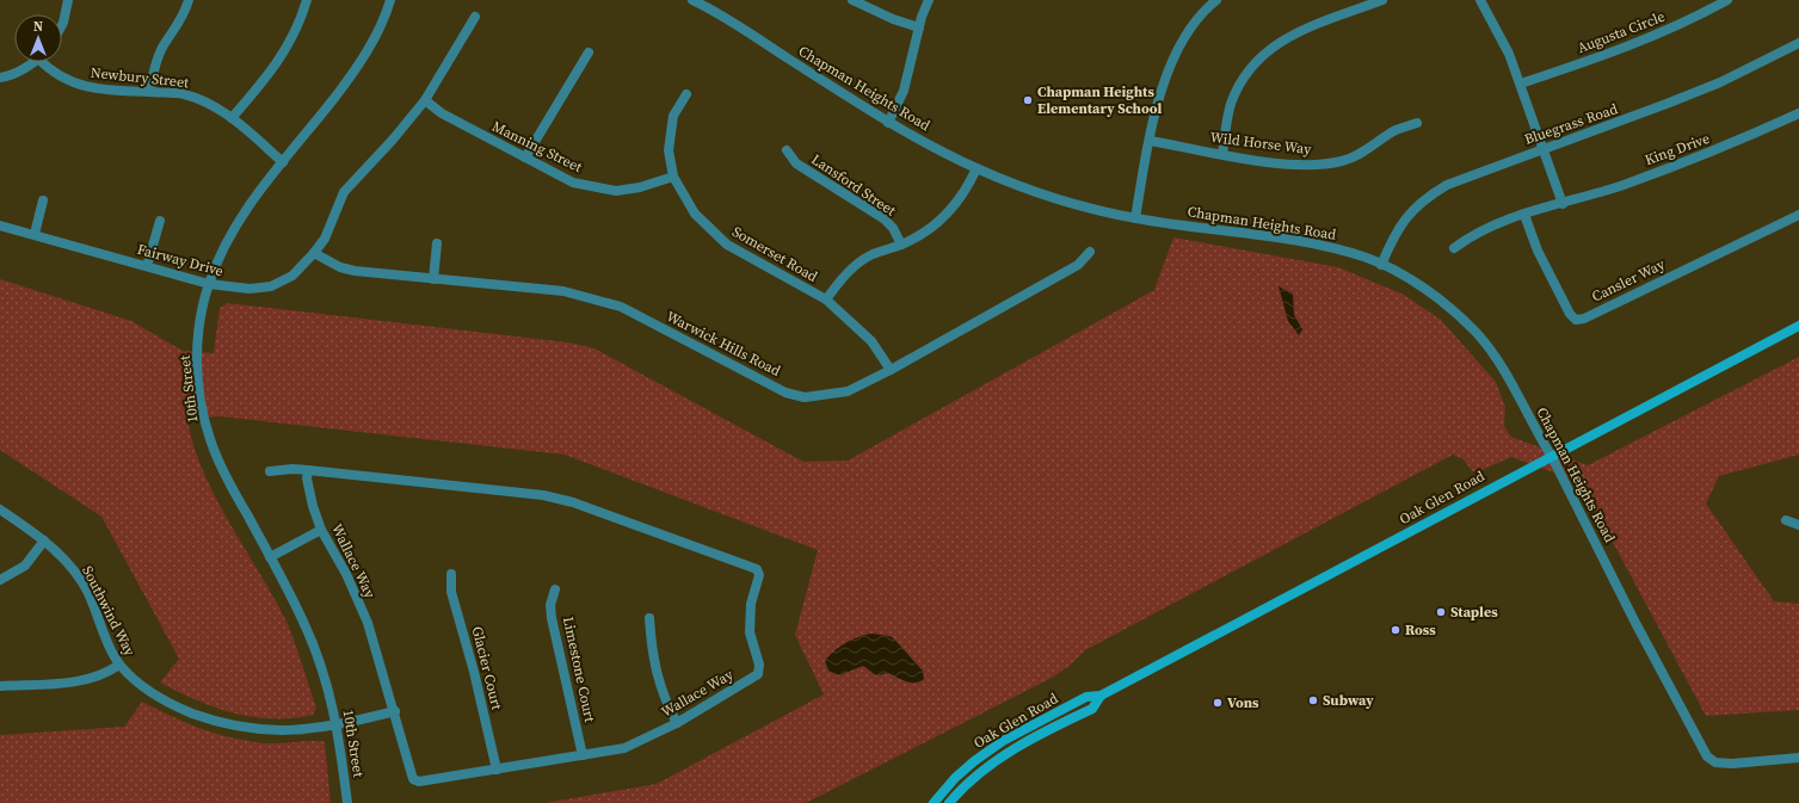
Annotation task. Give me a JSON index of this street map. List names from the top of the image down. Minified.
{"streets":{"main road":["Oak Glen Road"],"street":["Augusta Circle","Newbury Street","Chapman Heights Road","Bluegrass Road","Wild Horse Way","Manning Street","King Drive","Lansford Street","Somerset Road","Fairway Drive","Cansler Way","Warwick Hills Road","10th Street","Wallace Way","Southwind Way","Glacier Court","Limestone Court"]},"crossings":[["Newbury Street","10th Street"],["Chapman Heights Road","Bluegrass Road"],["Chapman Heights Road","Oak Glen Road"],["Manning Street","Somerset Road"],["Manning Street","Fairway Drive"],["King Drive","Cansler Way"],["Somerset Road","Warwick Hills Road"],["Fairway Drive","Warwick Hills Road"],["Fairway Drive","10th Street"],["10th Street","Southwind Way"],["Wallace Way","Southwind Way"],["Wallace Way","Glacier Court"],["Wallace Way","Limestone Court"]],"places":["Chapman Heights Elementary School","Staples","Ross","Subway","Vons"],"north":"top"}
